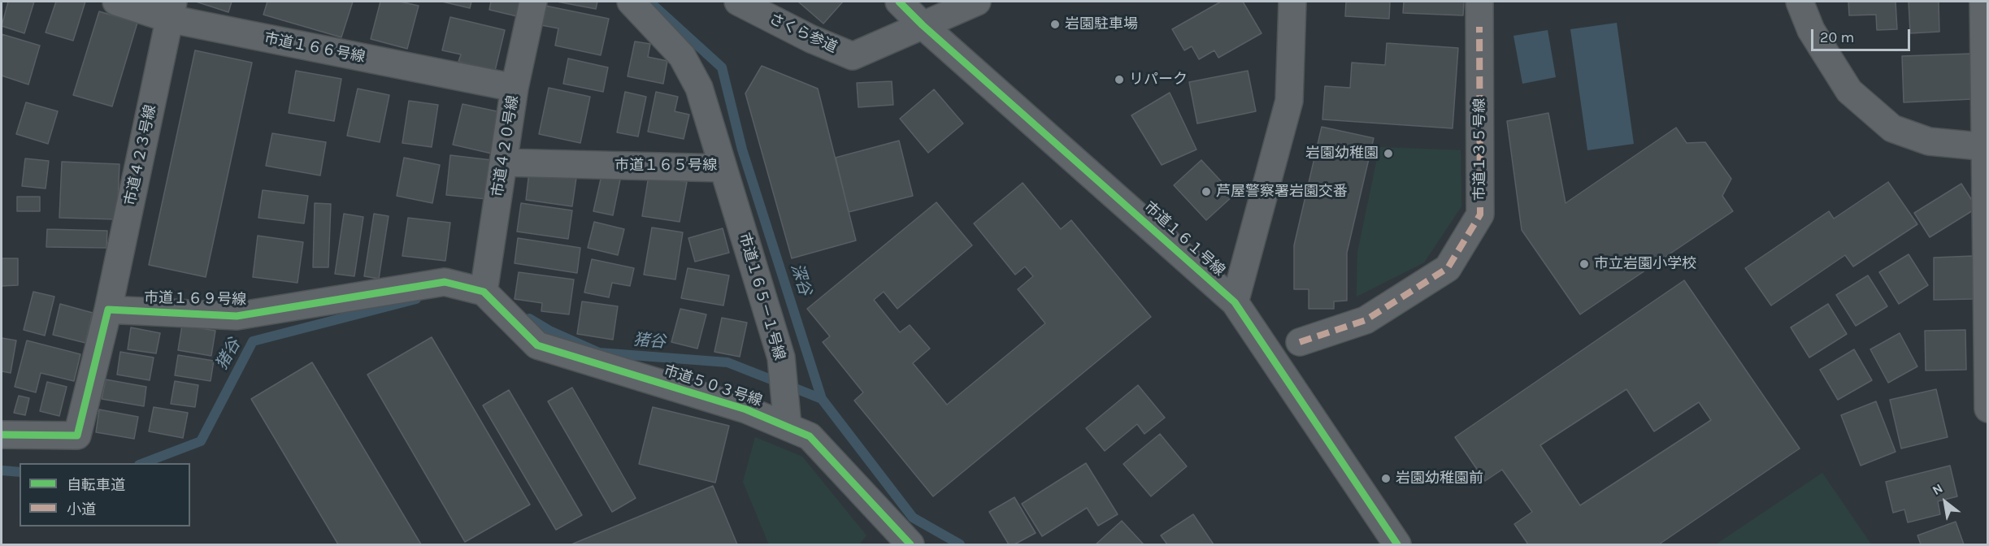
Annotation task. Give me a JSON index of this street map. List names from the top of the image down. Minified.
{"streets":{"street":["さくら参道","市道１６６号線","市道４２０号線","市道１３５号線","市道４２３号線","市道１６５号線","市道１６１号線","市道１６５－１号線","市道１６９号線","市道５０３号線"]},"crossings":[["さくら参道","市道１６１号線"],["市道１６６号線","市道４２０号線"],["市道１６６号線","市道４２３号線"],["市道４２０号線","市道１６５号線"],["市道４２０号線","市道１６９号線"],["市道４２０号線","市道５０３号線"],["市道４２３号線","市道１６９号線"],["市道１６５号線","市道１６５－１号線"],["市道１６５－１号線","市道５０３号線"],["市道１６９号線","市道５０３号線"]],"water":["深谷","猪谷"],"places":["岩園駐車場","リパーク","岩園幼稚園","芦屋警察署岩園交番","市立岩園小学校","岩園幼稚園前"],"legend":["自転車道","小道"],"scale_bar":"20 m","north":"top left"}
